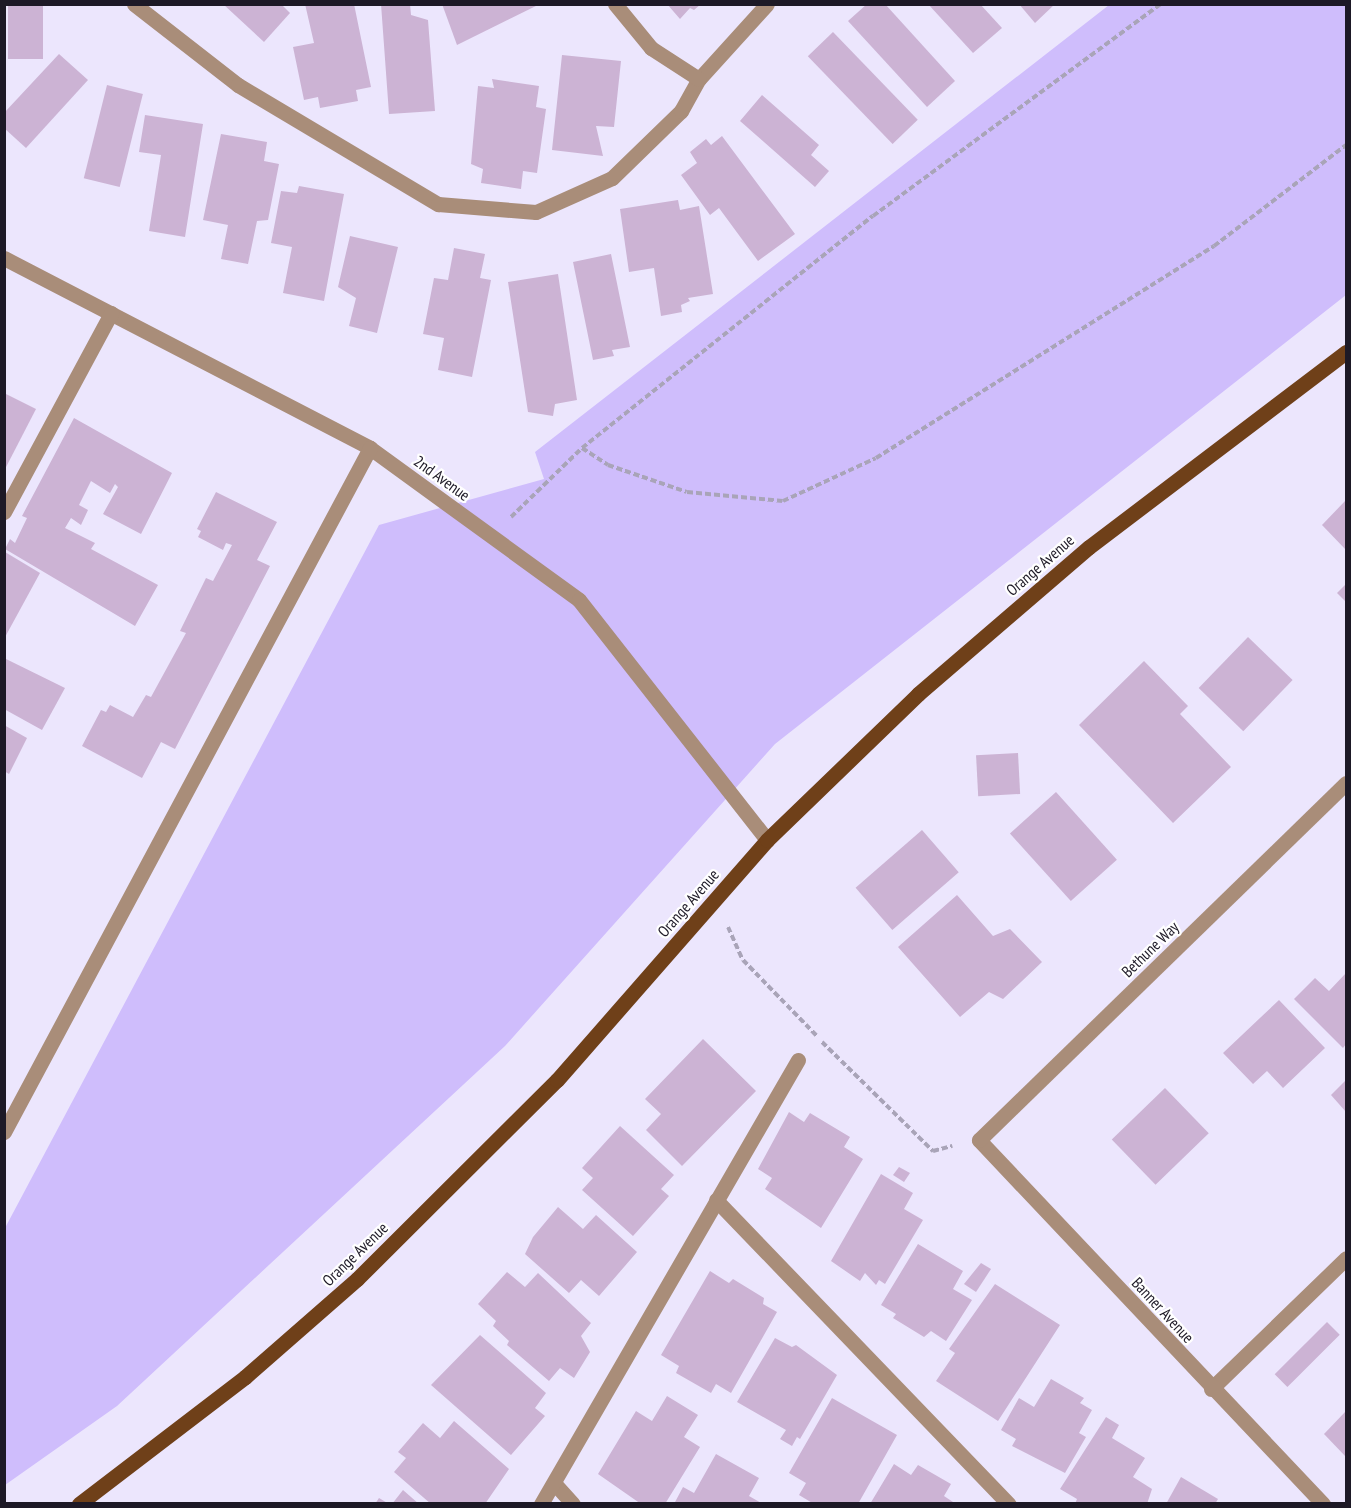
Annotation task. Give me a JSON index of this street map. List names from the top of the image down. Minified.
{"streets":{"main road":["Orange Avenue"],"street":["2nd Avenue","Bethune Way","Banner Avenue"]},"crossings":[["2nd Avenue","Orange Avenue"],["Bethune Way","Banner Avenue"]]}
